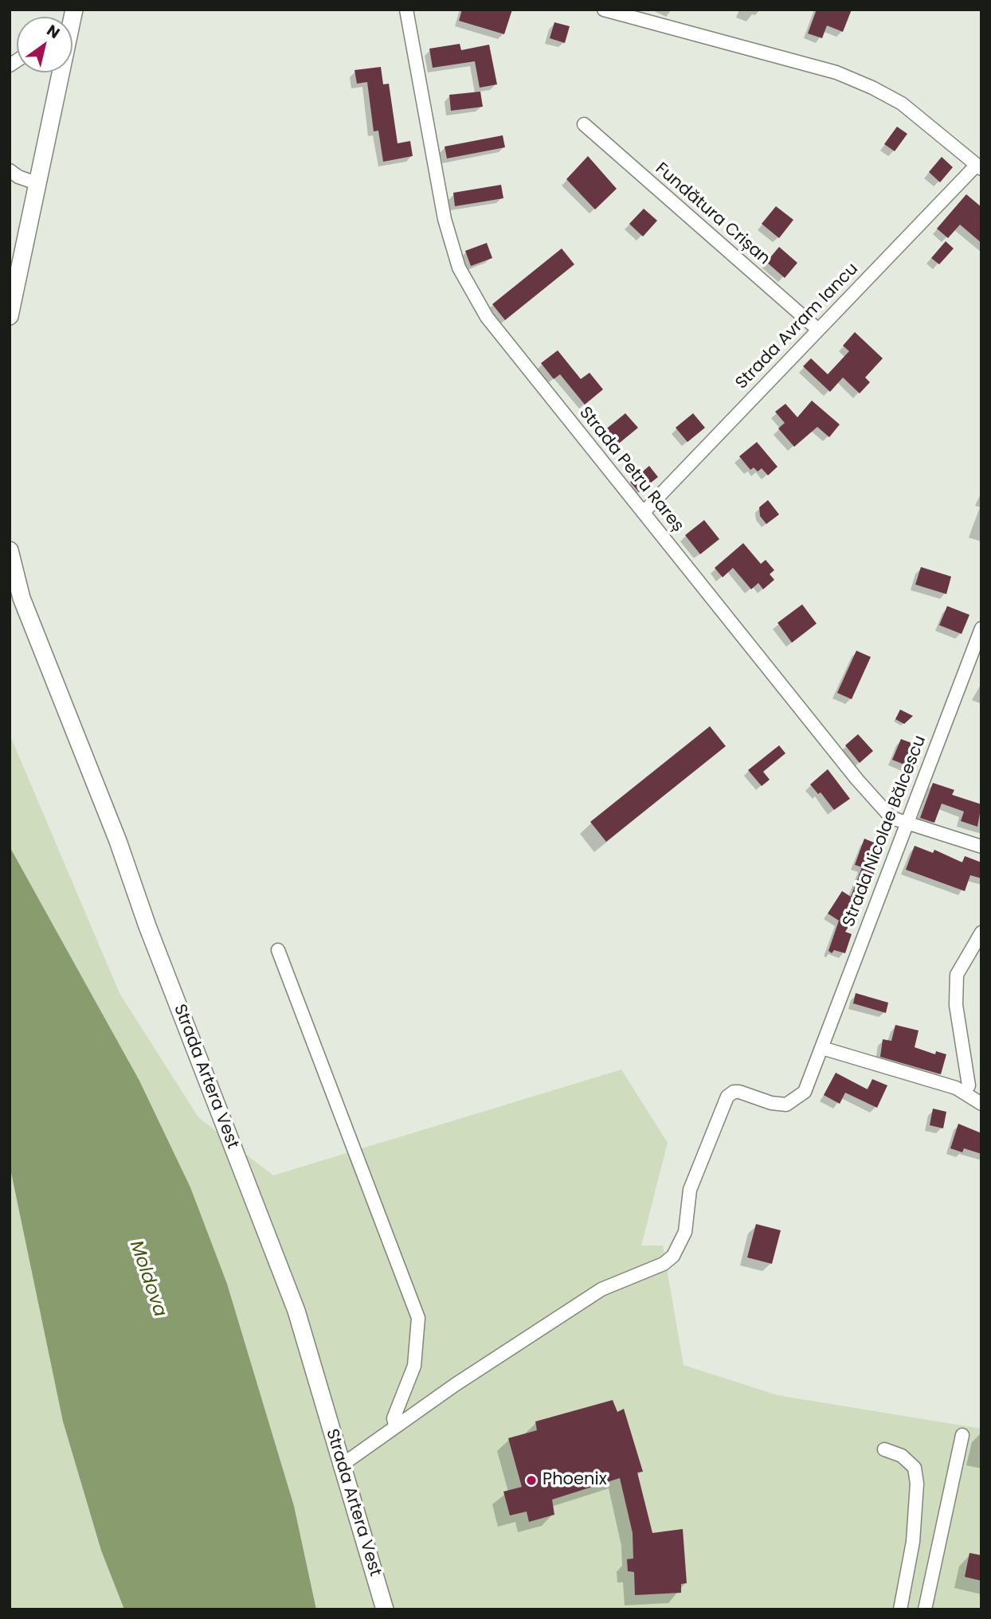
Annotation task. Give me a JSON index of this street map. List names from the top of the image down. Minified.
{"streets":{"main road":["Strada Artera Vest"],"street":["Fundătura Crișan","Strada Avram Iancu","Strada Petru Rareș","Strada Nicolae Bălcescu"]},"crossings":[["Fundătura Crișan","Strada Avram Iancu"],["Strada Avram Iancu","Strada Petru Rareș"],["Strada Petru Rareș","Strada Nicolae Bălcescu"]],"water":["Moldova"],"places":["Phoenix"],"north":"top right"}
